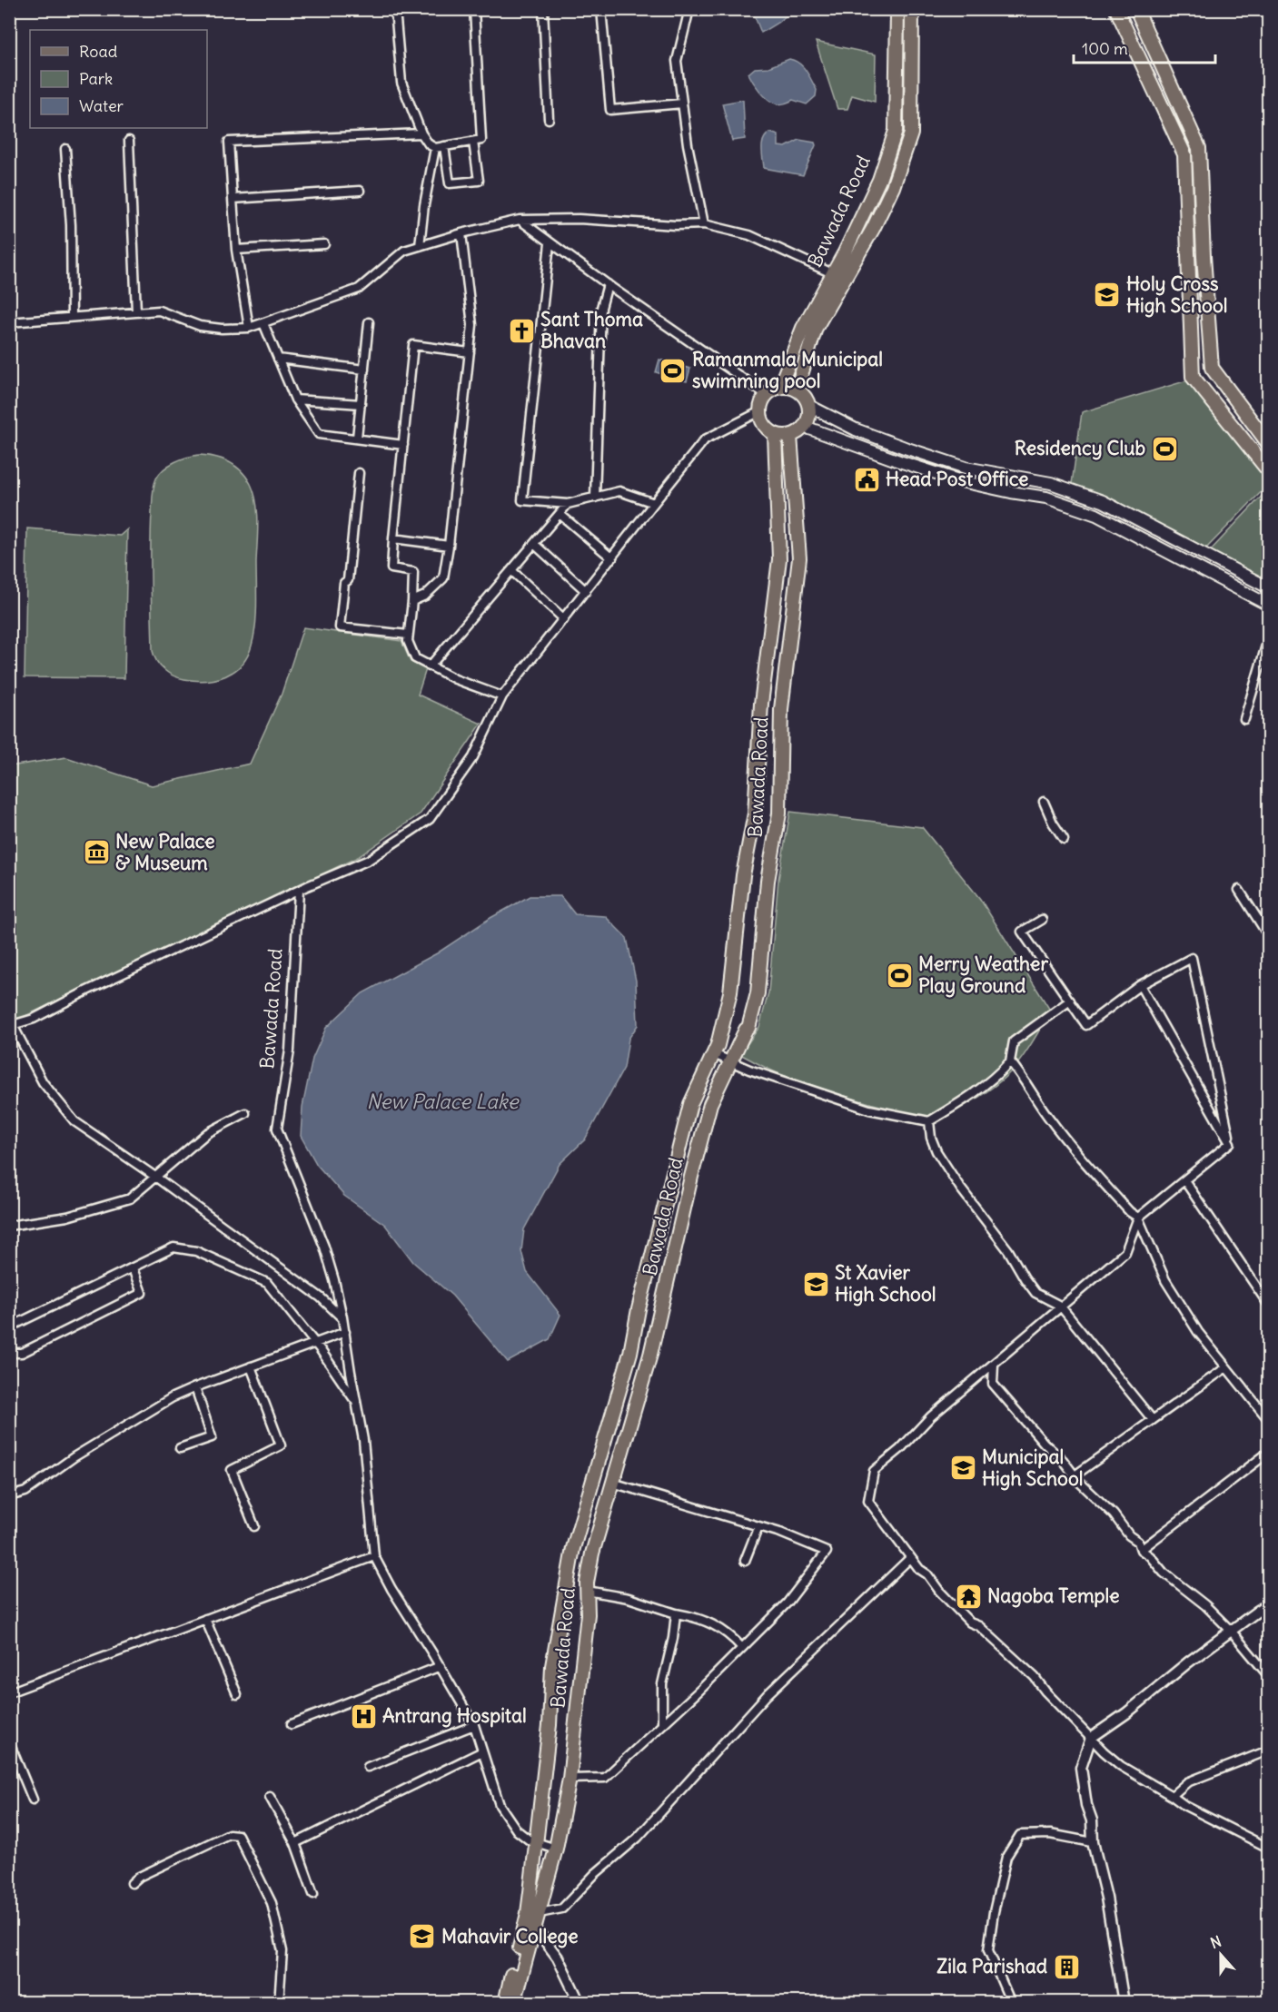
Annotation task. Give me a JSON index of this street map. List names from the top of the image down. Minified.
{"streets":{"main road":["Bawada Road"]},"water":["New Palace Lake"],"places":{"school or university":["Holy Cross High School","St Xavier High School","Municipal High School","Mahavir College"],"church":["Sant Thoma Bhavan"],"sports":["Ramanmala Municipal swimming pool","Residency Club","Merry Weather Play Ground"],"public building":["Head Post Office"],"museum":["New Palace & Museum"],"temple":["Nagoba Temple"],"hospital":["Antrang Hospital"],"building":["Zila Parishad"]},"legend":["Road","Park","Water"],"scale_bar":"100 m","north":"top"}
